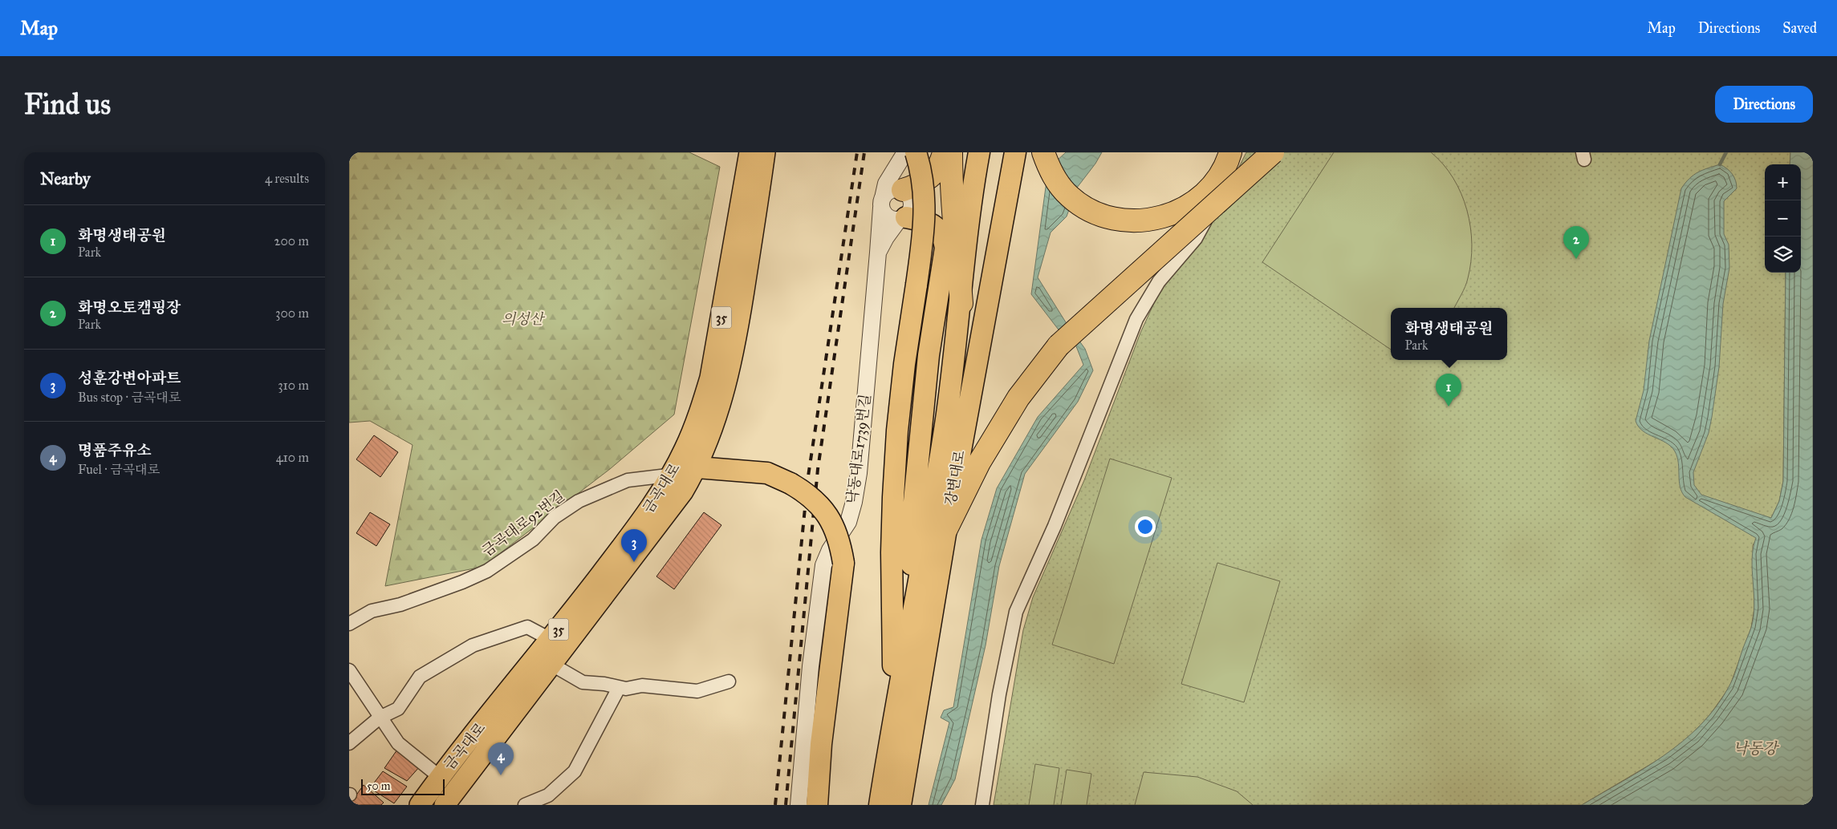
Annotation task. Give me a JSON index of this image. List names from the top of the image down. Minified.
{"streets":{"highway":["강변대로"],"main road":["35","금곡대로"],"street":["낙동대로1739번길","금곡대로92번길"]},"crossings":[["금곡대로","금곡대로92번길"]],"water":["낙동강"],"parks":["의성산"],"scale_bar":"50 m","page":{"header":"Map","nav":["Map","Directions","Saved"],"buttons":"Directions","title":"Find us","heading":["Nearby","4 results"],"map_buttons":["+","−"],"list":[{"mark":"1","name":"화명생태공원","note":"Park","value":"200 m"},{"mark":"2","name":"화명오토캠핑장","note":"Park","value":"300 m"},{"mark":"3","name":"성훈강변아파트","note":"Bus stop · 금곡대로","value":"310 m"},{"mark":"4","name":"명품주유소","note":"Fuel · 금곡대로","value":"410 m"}],"pins":["2","1","3","4"],"popup":["화명생태공원","Park"],"scale":"50 m"}}
